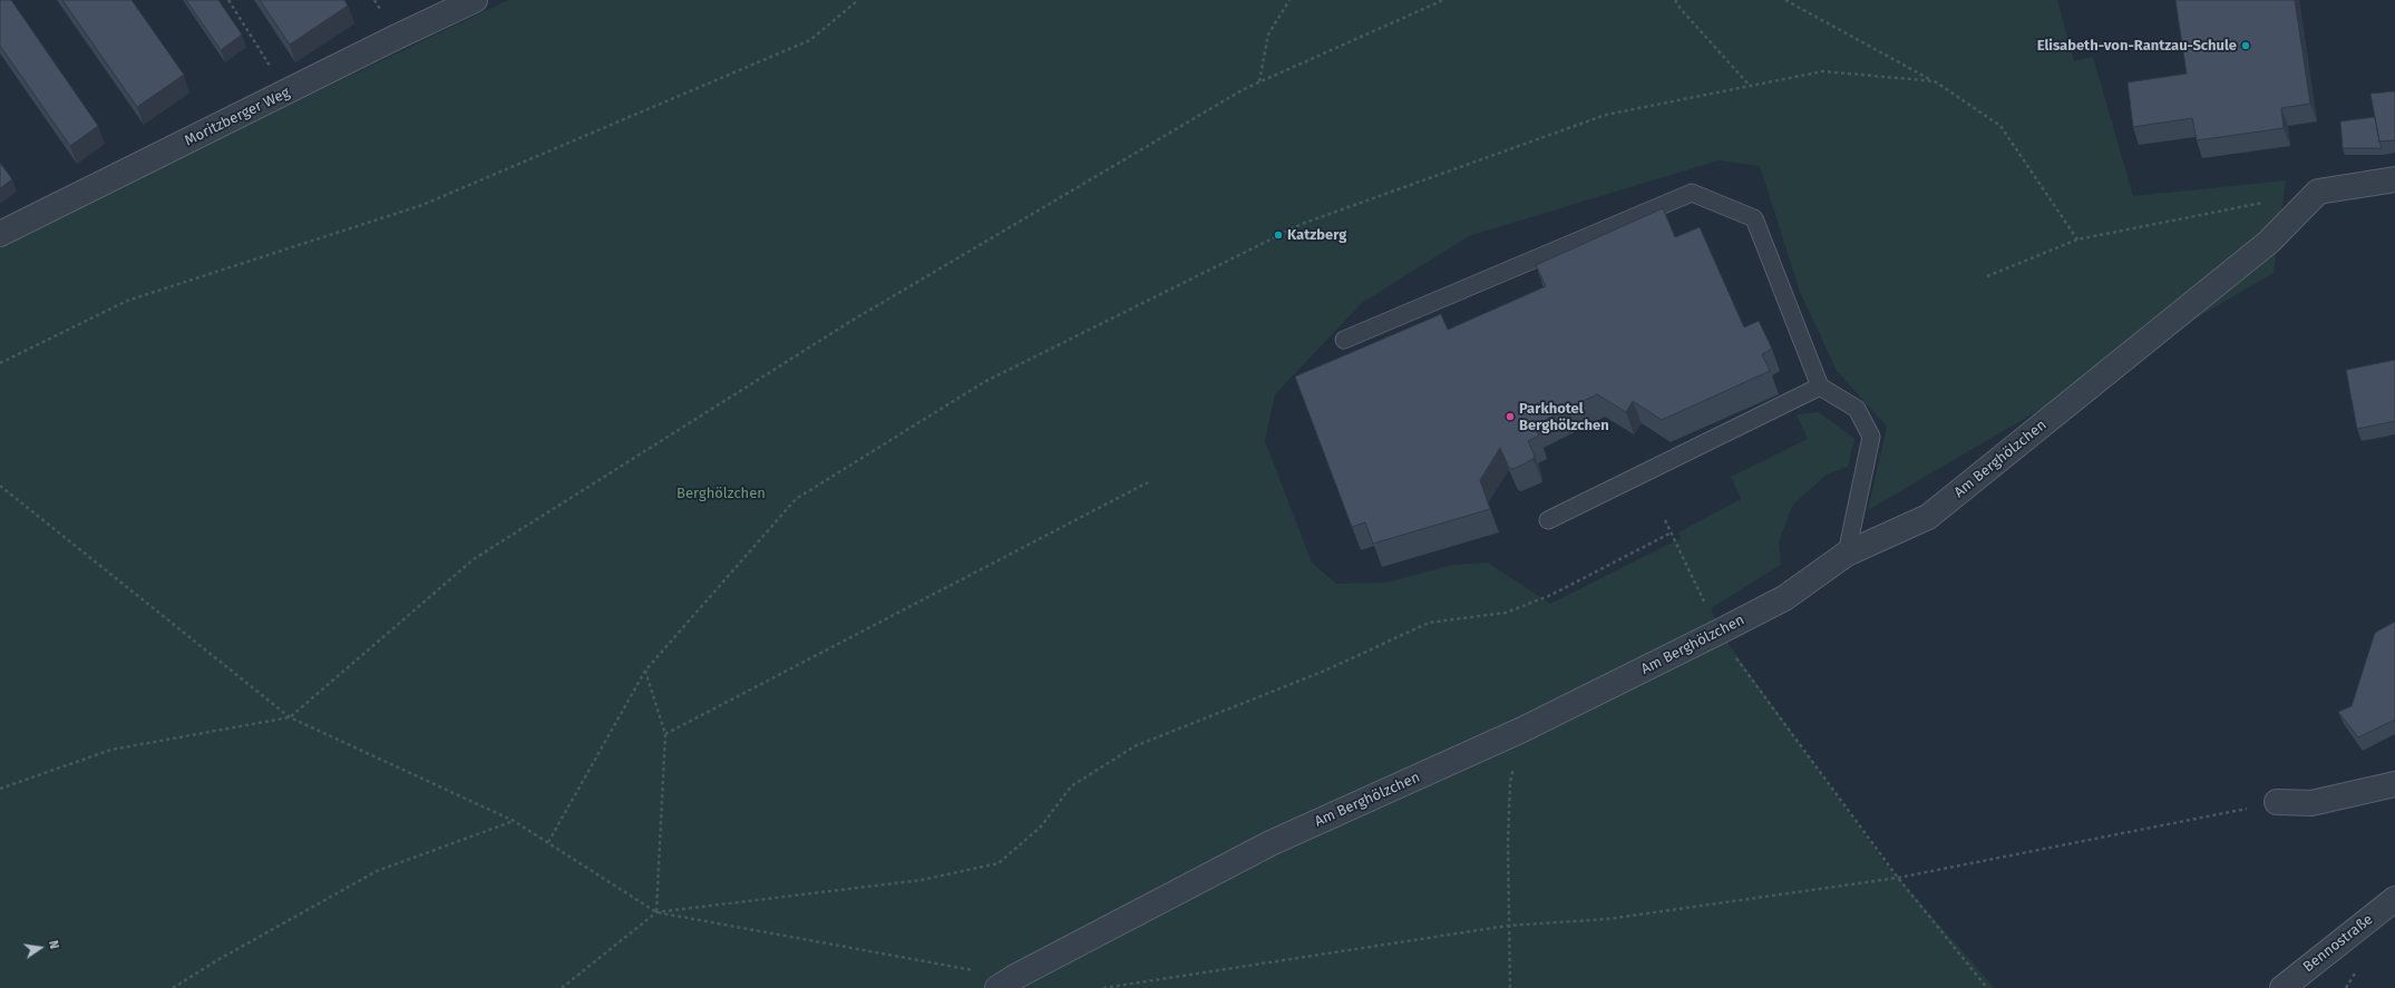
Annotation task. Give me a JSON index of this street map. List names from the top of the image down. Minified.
{"streets":{"street":["Moritzberger Weg","Am Berghölzchen","Bennostraße"]},"parks":["Berghölzchen"],"places":["Elisabeth-von-Rantzau-Schule","Katzberg","Parkhotel Berghölzchen"],"north":"right"}
